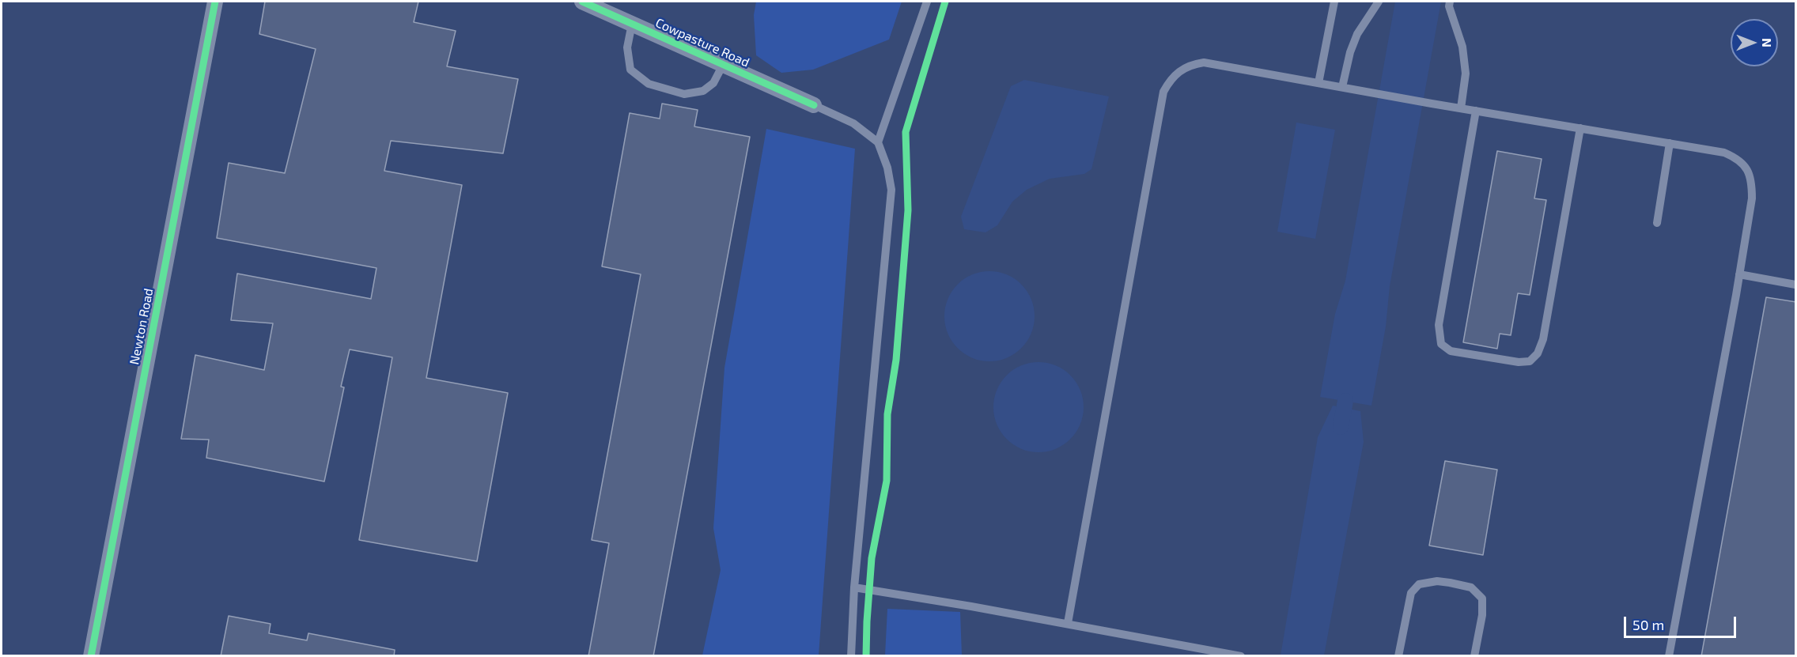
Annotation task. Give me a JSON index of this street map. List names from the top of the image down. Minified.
{"streets":{"street":["Cowpasture Road","Newton Road"]},"scale_bar":"50 m","north":"right"}
